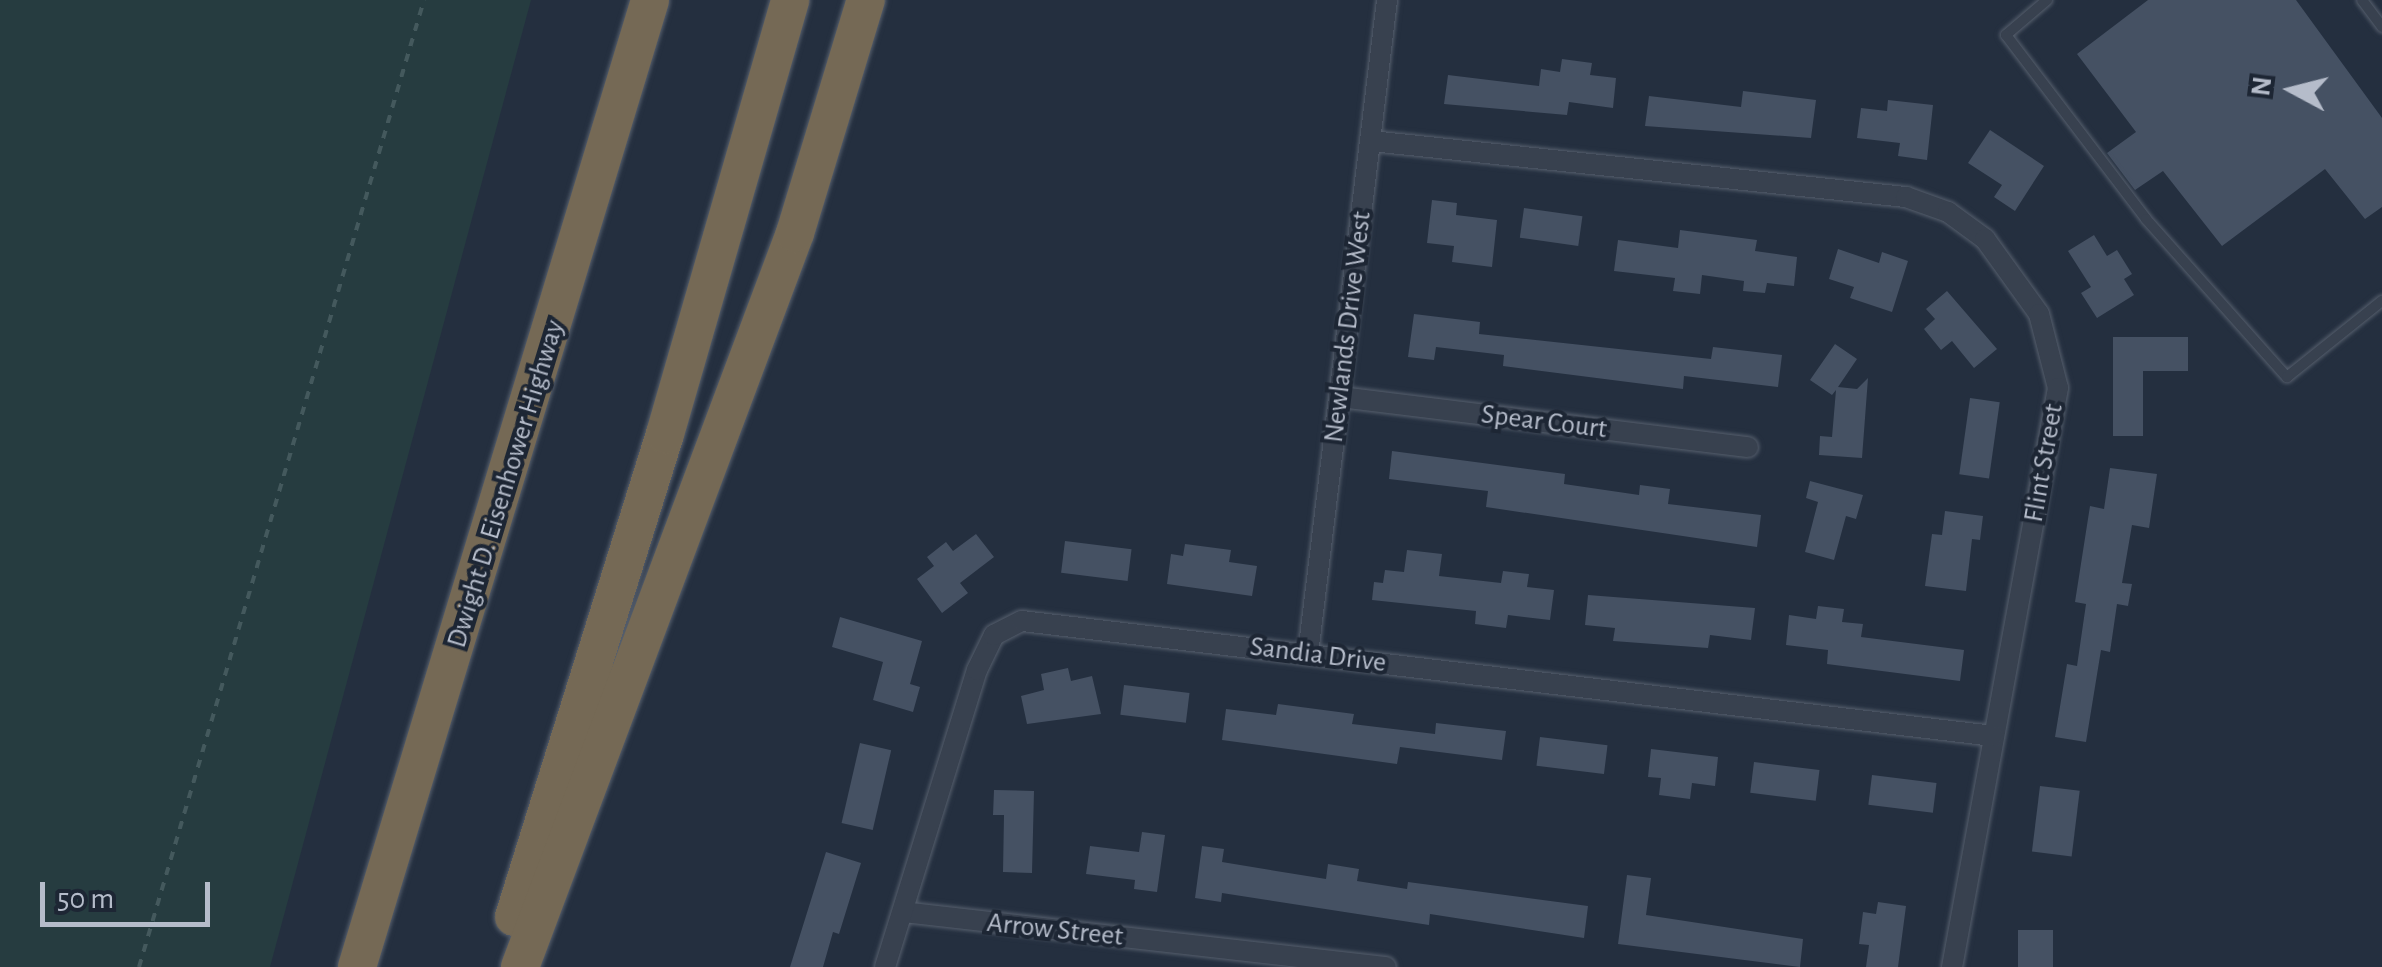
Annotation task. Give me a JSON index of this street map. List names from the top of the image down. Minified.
{"streets":{"highway":["Dwight D. Eisenhower Highway"],"street":["Newlands Drive West","Spear Court","Flint Street","Sandia Drive","Arrow Street"]},"crossings":[["Newlands Drive West","Spear Court"],["Newlands Drive West","Flint Street"],["Newlands Drive West","Sandia Drive"],["Flint Street","Sandia Drive"],["Sandia Drive","Arrow Street"]],"scale_bar":"50 m","north":"left"}
